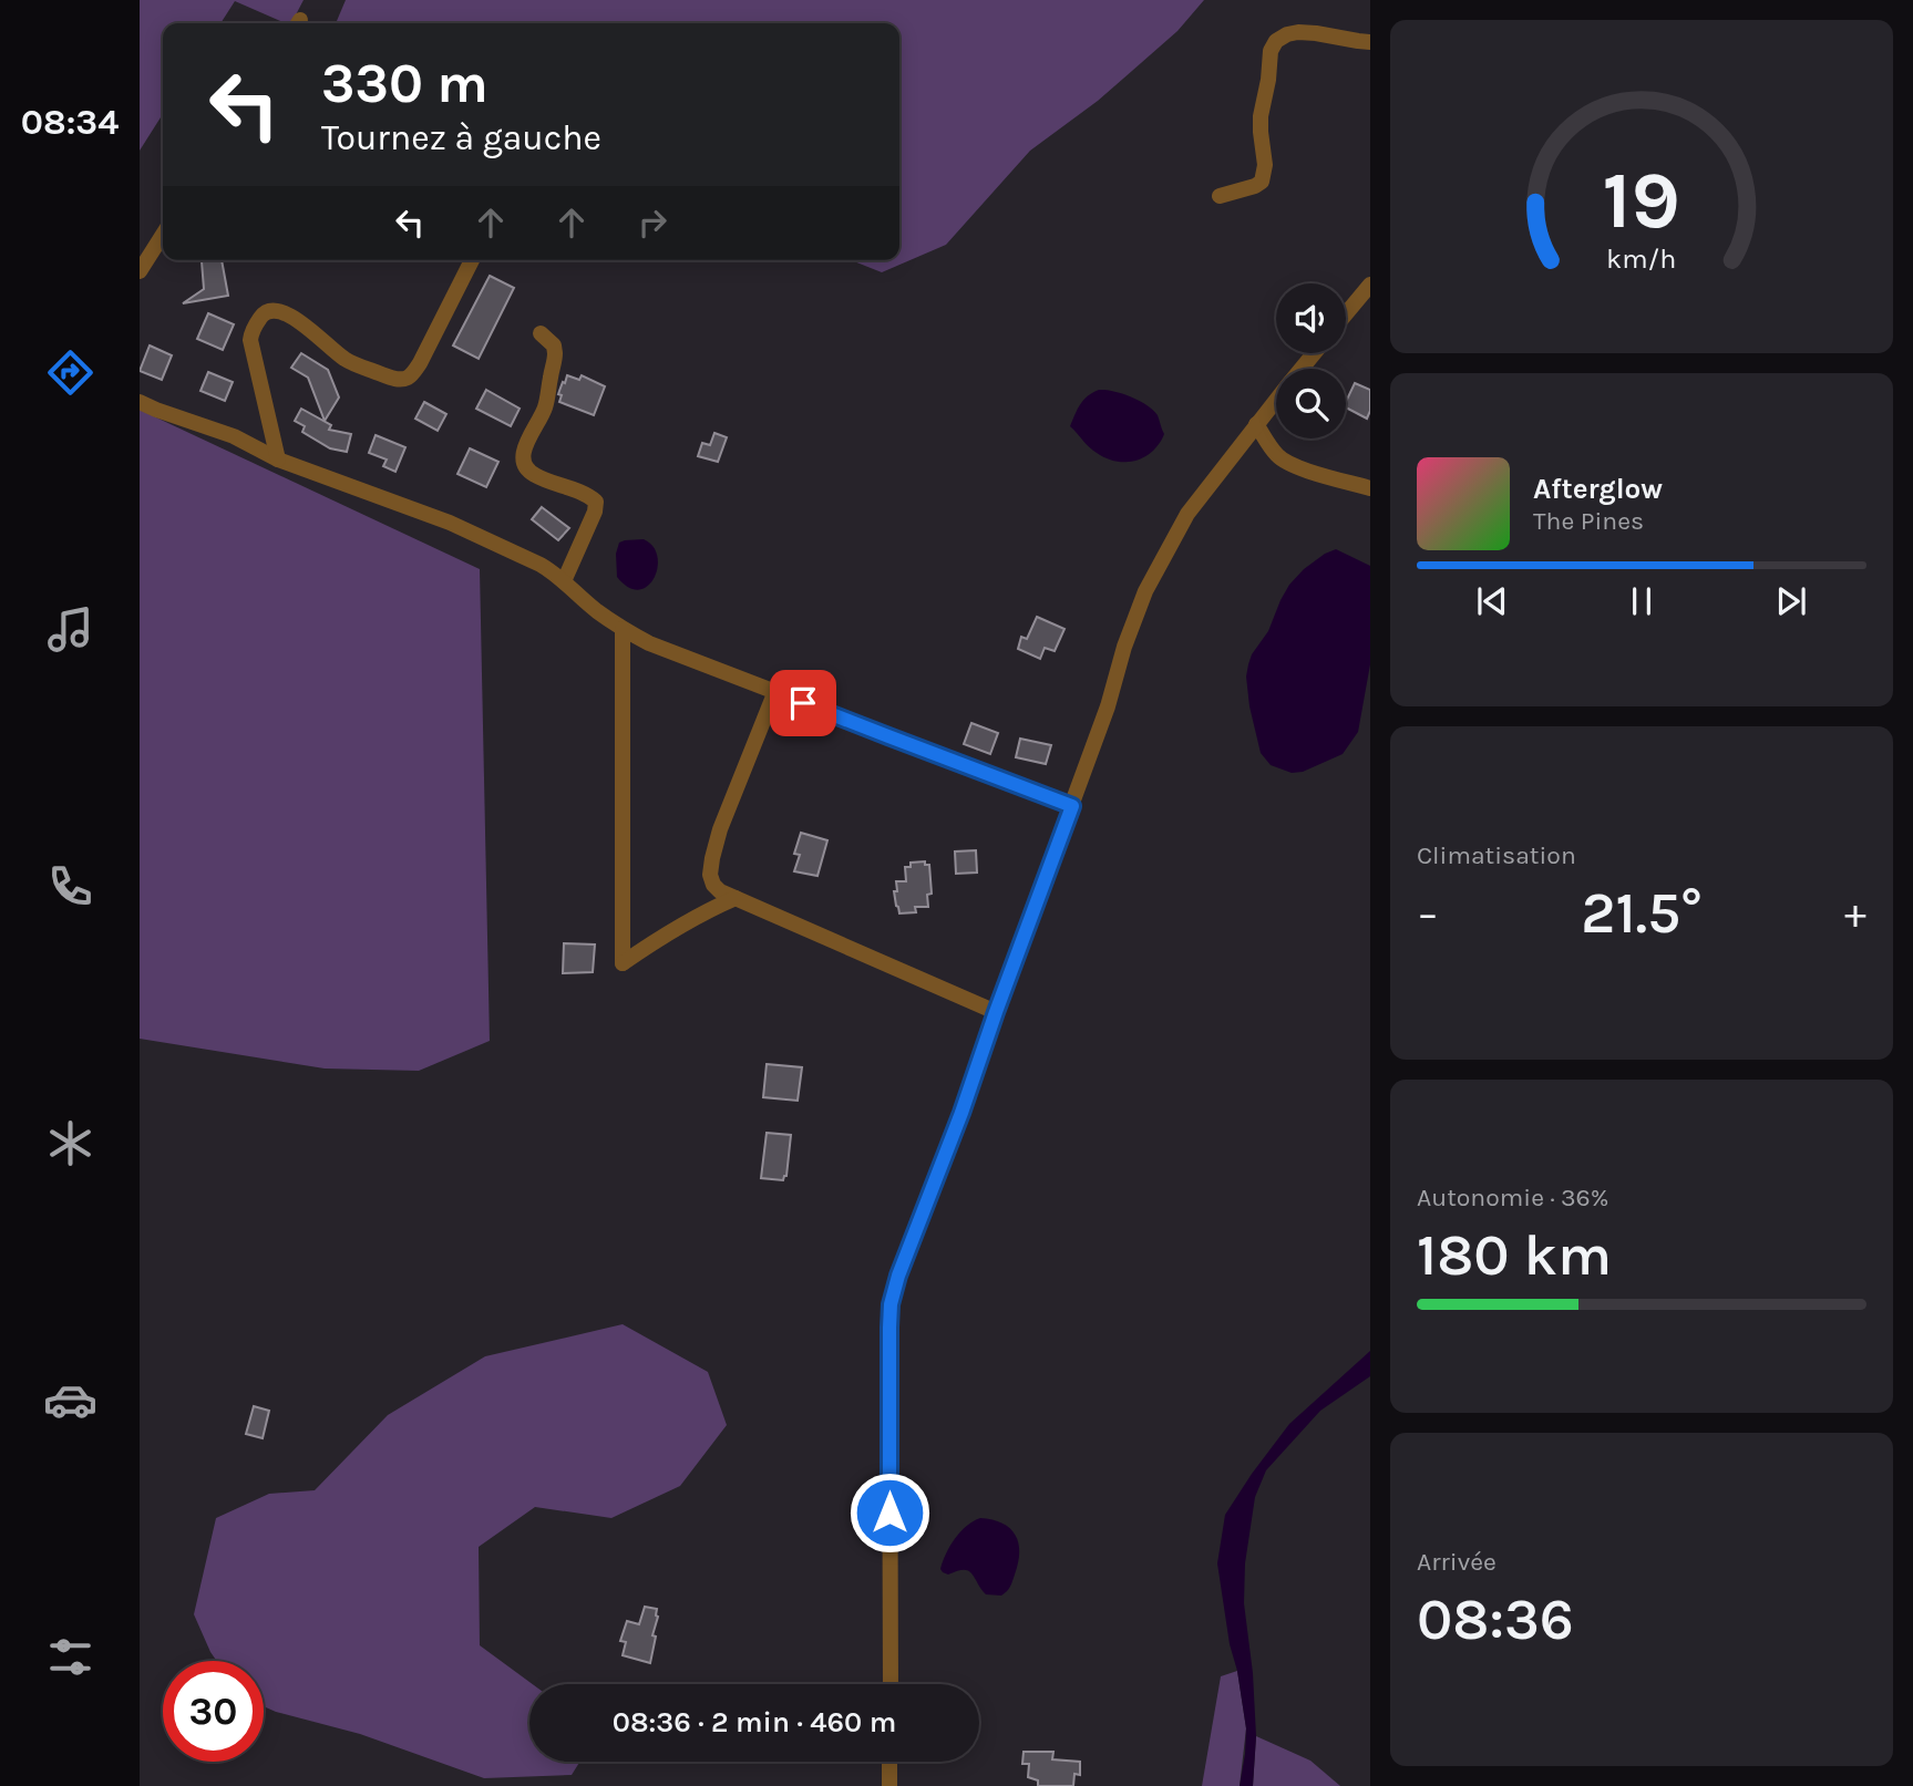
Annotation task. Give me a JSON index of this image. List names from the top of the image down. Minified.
{"page":{"tabs":"08:34","turn":["330 m","Tournez à gauche"],"song":["Afterglow","The Pines"],"tile":["Climatisation",["Autonomie · 36%","180 km"],["Arrivée","08:36"]],"heat":["−","21.5°","+"],"limit":"30","trip":"08:36 · 2 min · 460 m","gauge":["19","km/h"]}}
